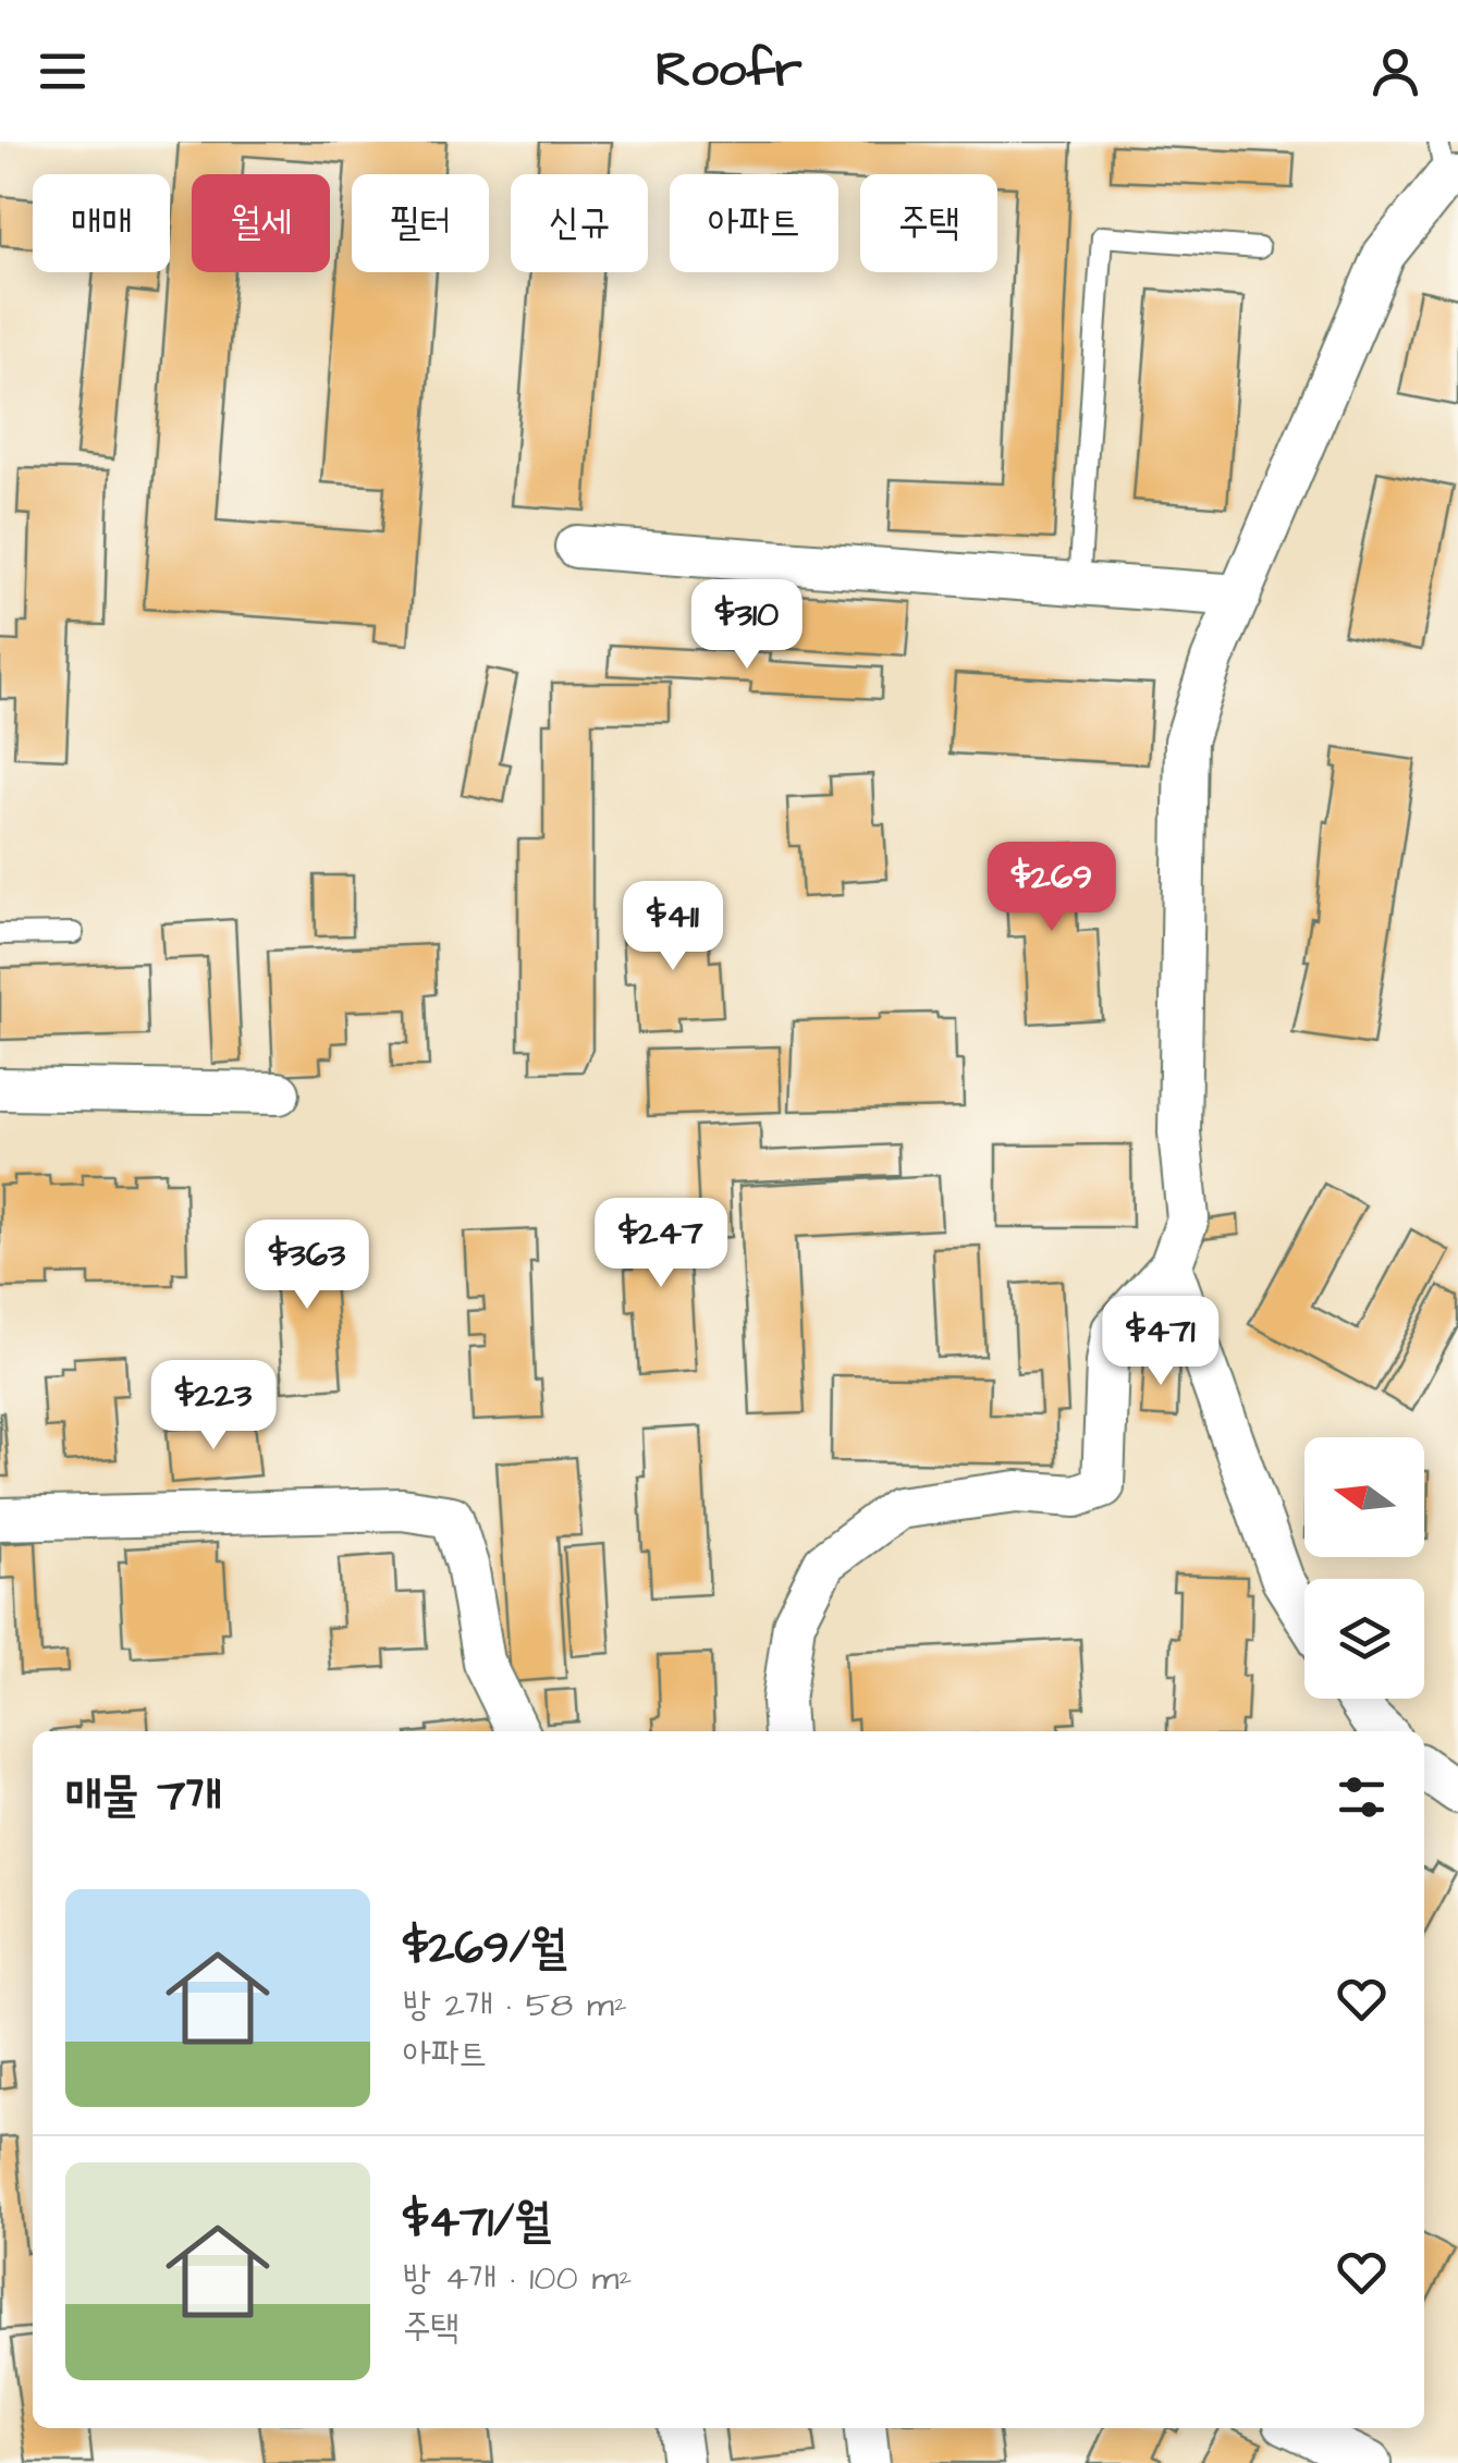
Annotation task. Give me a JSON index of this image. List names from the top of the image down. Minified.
{"north":"left","page":{"header":"Roofr","chip":["매매","월세","필터","신규","아파트","주택"],"price":["$310","$269","$411","$247","$363","$471","$223"],"heading":"매물 7개","list":[{"name":"$269/월","note":"방 2개 · 58 m² · 아파트"},{"name":"$471/월","note":"방 4개 · 100 m² · 주택"}]}}
